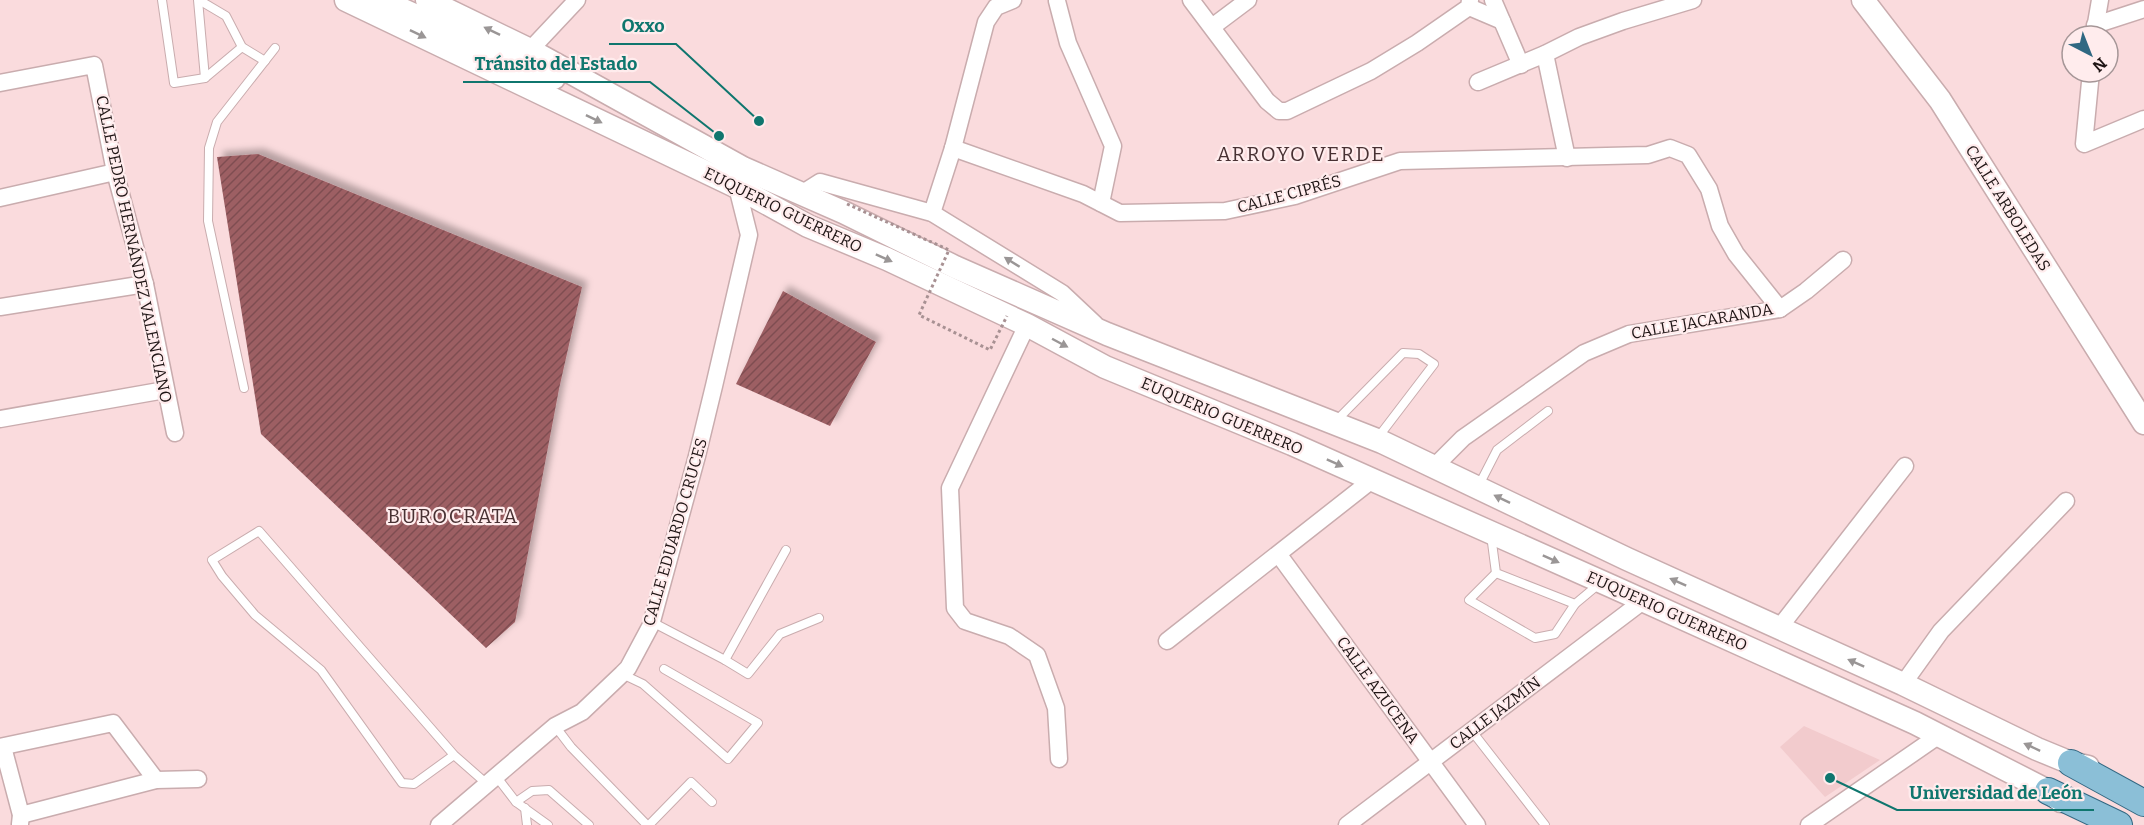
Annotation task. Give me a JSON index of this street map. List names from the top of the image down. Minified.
{"streets":{"main road":["CALLE ARBOLEDAS","EUQUERIO GUERRERO"],"street":["CALLE CIPRÉS","CALLE PEDRO HERNÁNDEZ VALENCIANO","CALLE JACARANDA","CALLE EDUARDO CRUCES","CALLE AZUCENA","CALLE JAZMÍN"]},"crossings":[["CALLE CIPRÉS","CALLE JACARANDA"],["EUQUERIO GUERRERO","CALLE JACARANDA"],["EUQUERIO GUERRERO","CALLE EDUARDO CRUCES"],["EUQUERIO GUERRERO","CALLE JAZMÍN"],["CALLE AZUCENA","CALLE JAZMÍN"]],"districts":["ARROYO VERDE","BUROCRATA"],"places":["Oxxo","Tránsito del Estado","Universidad de León"],"north":"bottom right"}
